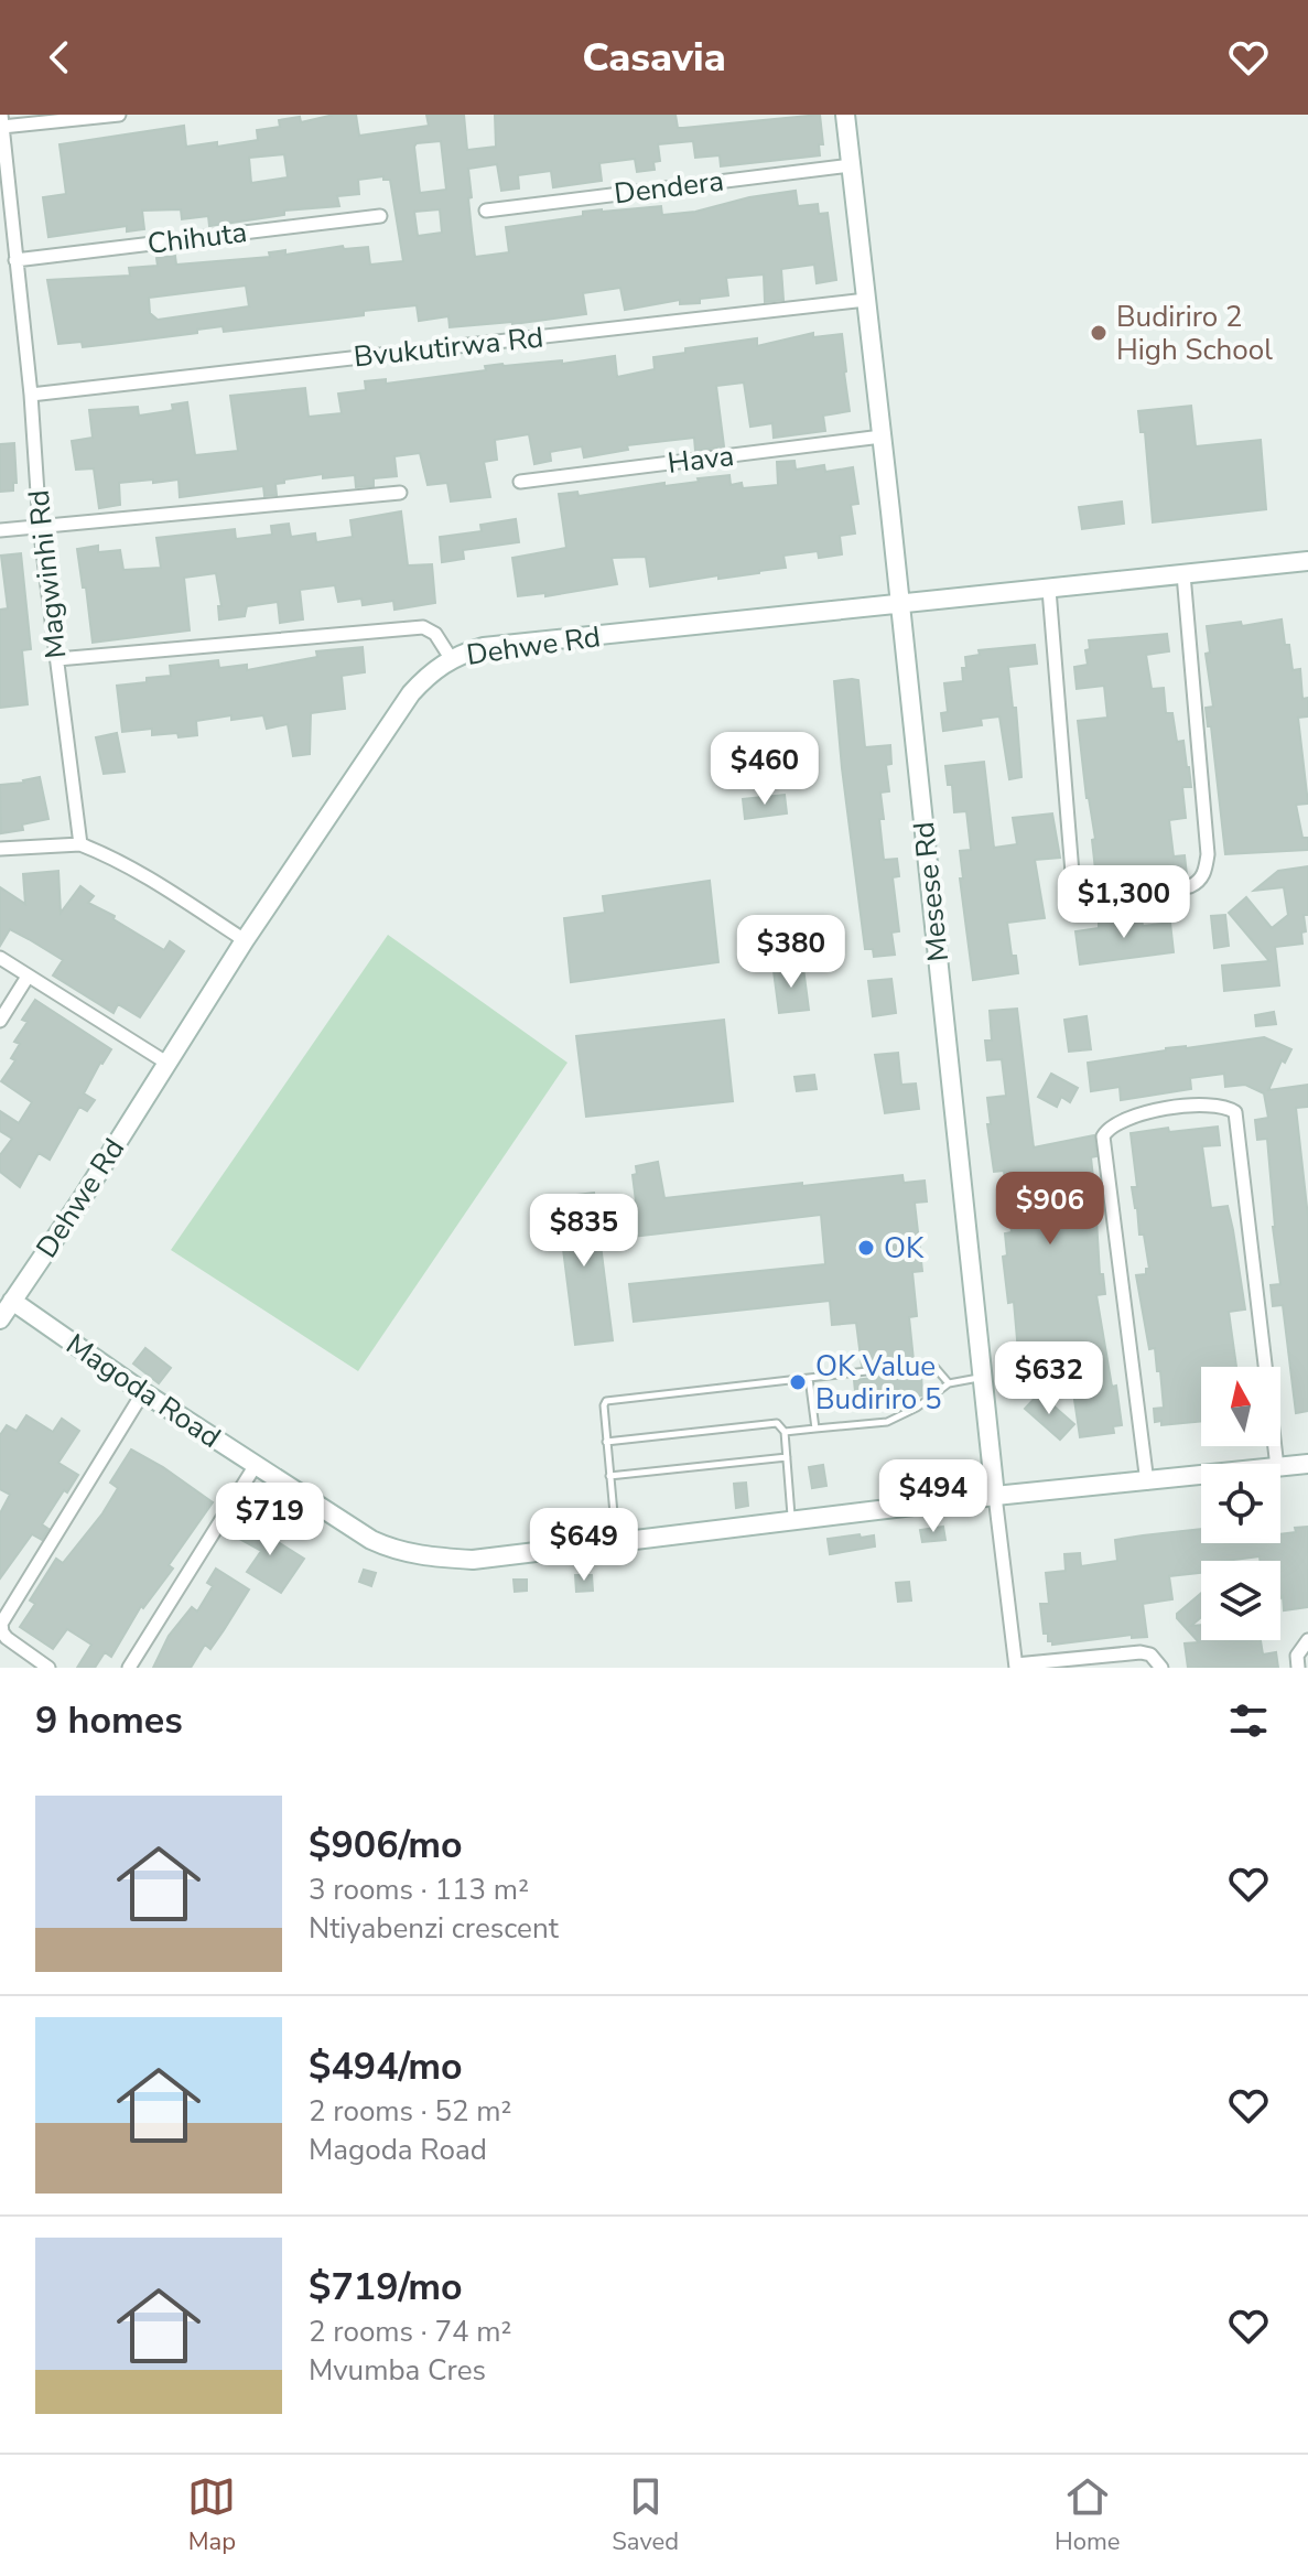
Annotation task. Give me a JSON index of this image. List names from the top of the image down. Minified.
{"streets":{"street":["Dendera","Chihuta","Bvukutirwa Rd","Hava","Magwinhi Rd","Dehwe Rd","Mesese Rd","Magoda Road"]},"crossings":[["Dendera","Mesese Rd"],["Chihuta","Magwinhi Rd"],["Bvukutirwa Rd","Magwinhi Rd"],["Bvukutirwa Rd","Mesese Rd"],["Hava","Mesese Rd"],["Dehwe Rd","Mesese Rd"],["Dehwe Rd","Magoda Road"],["Mesese Rd","Magoda Road"]],"places":["Budiriro 2 High School","OK","OK Value Budiriro 5"],"north":"top","page":{"header":"Casavia","price":["$460","$1,300","$380","$906","$835","$632","$494","$719","$649"],"heading":"9 homes","list":[{"name":"$906/mo","note":"3 rooms · 113 m² · Ntiyabenzi crescent"},{"name":"$494/mo","note":"2 rooms · 52 m² · Magoda Road"},{"name":"$719/mo","note":"2 rooms · 74 m² · Mvumba Cres"}],"tabs":["Map","Saved","Home"]}}
